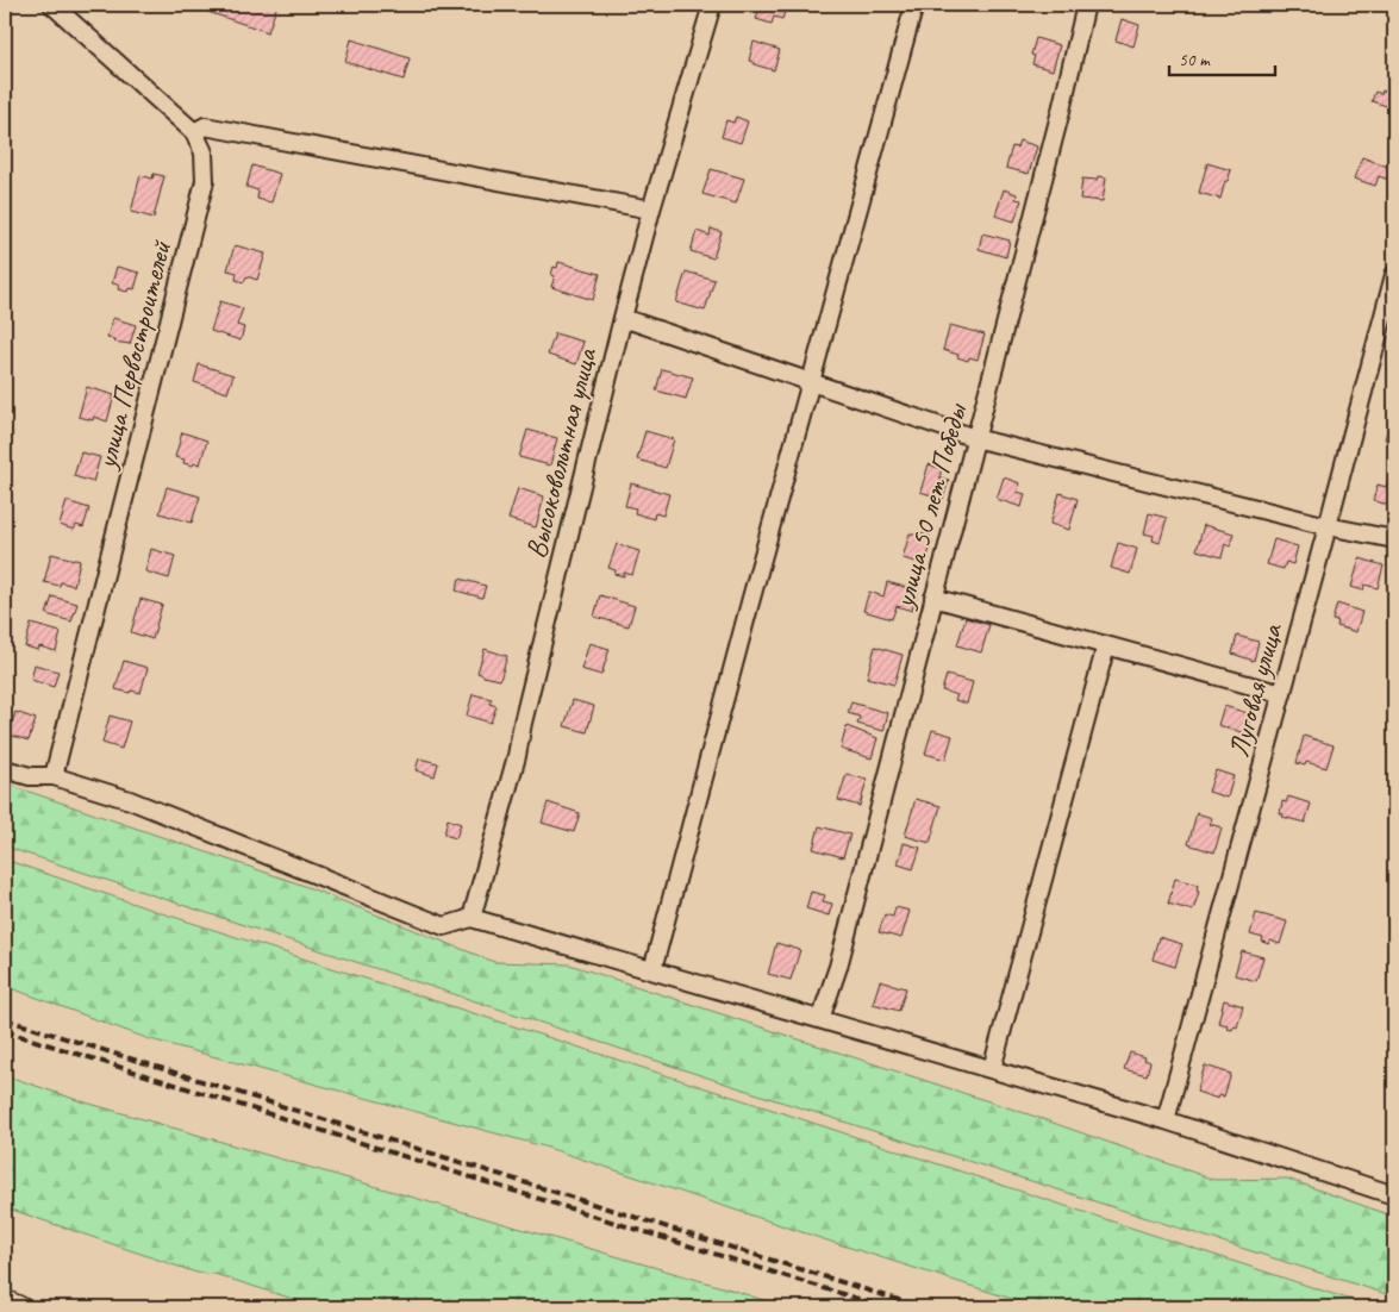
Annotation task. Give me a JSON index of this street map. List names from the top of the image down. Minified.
{"streets":{"street":["улица Первостроителей","Высоковольтная улица","улица 50 лет Победы","Луговая улица"]},"scale_bar":"50 m"}
